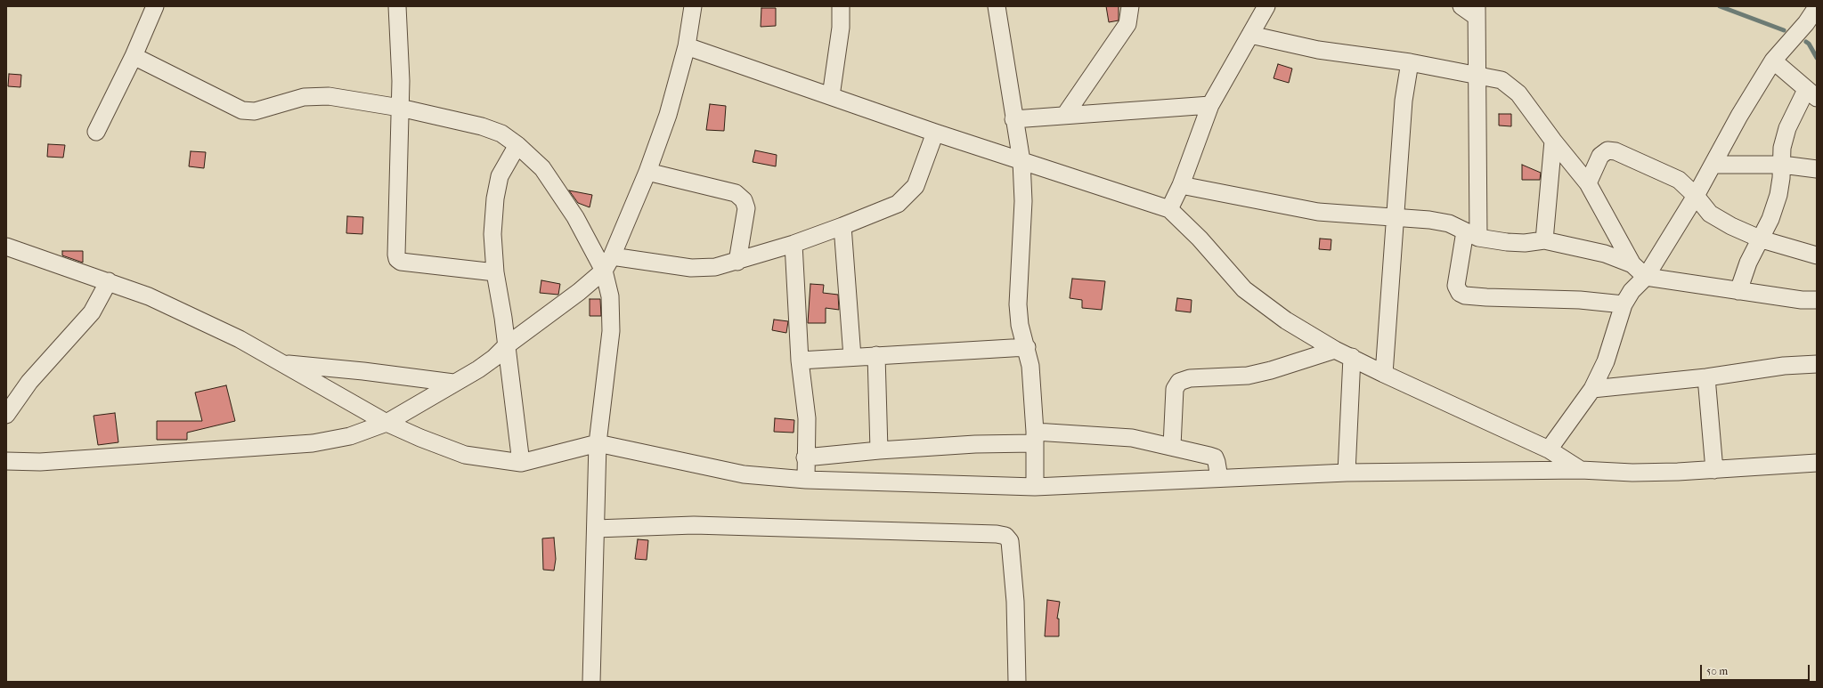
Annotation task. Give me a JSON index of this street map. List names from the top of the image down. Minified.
{"scale_bar":"50 m"}
